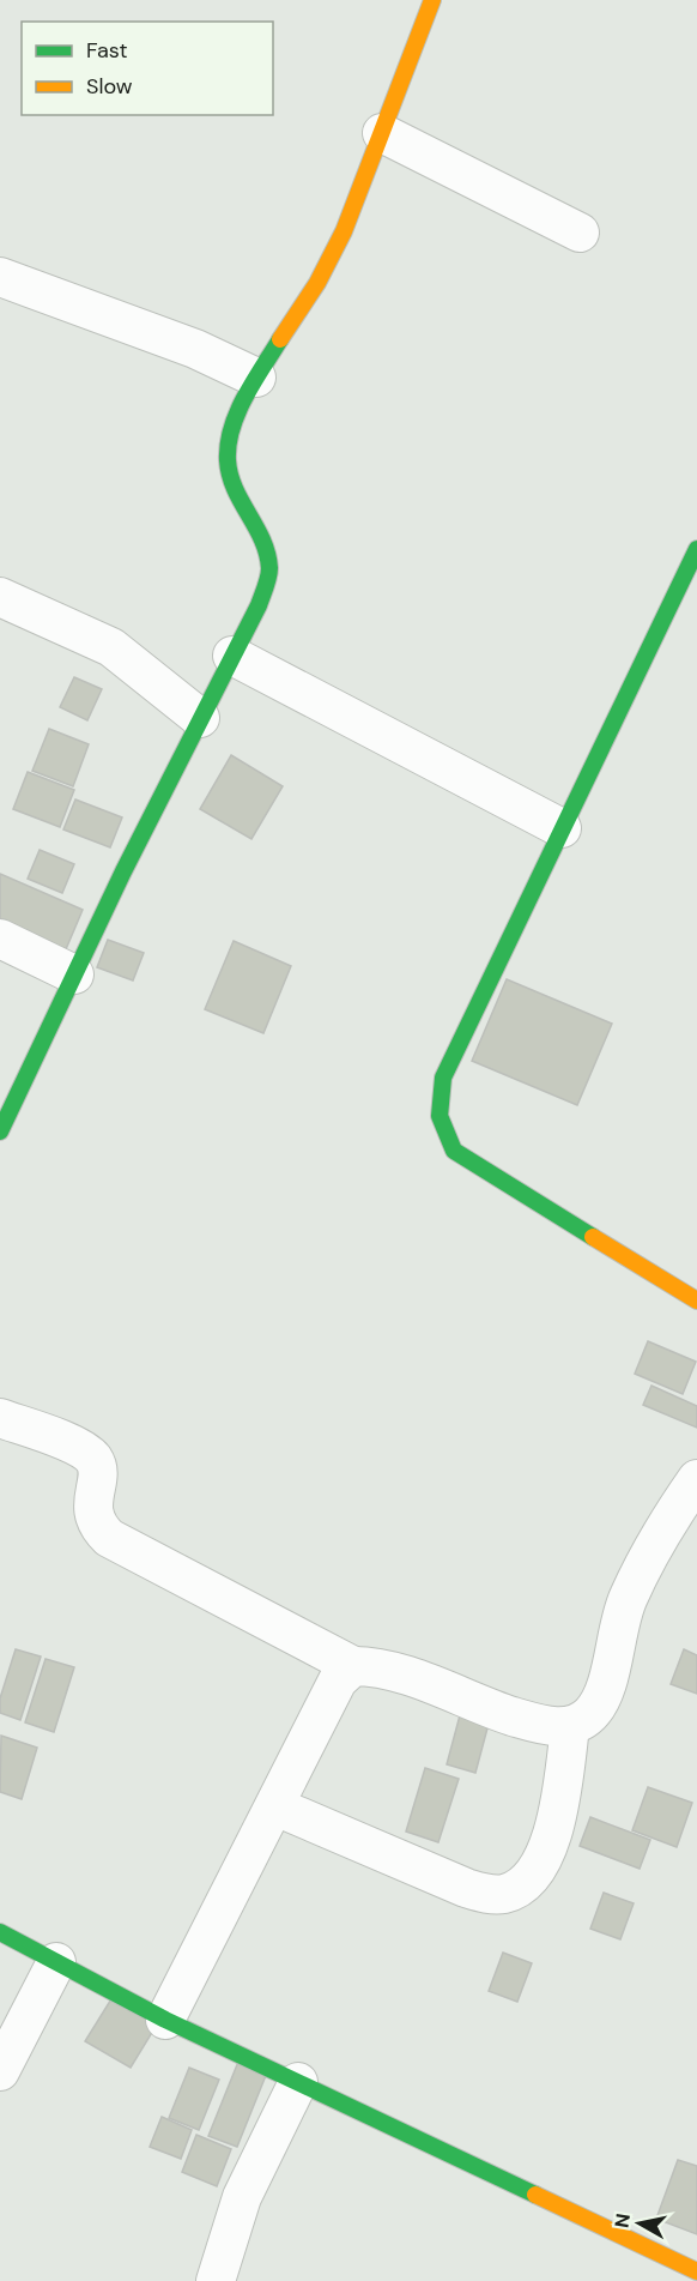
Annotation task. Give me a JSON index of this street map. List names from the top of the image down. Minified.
{"legend":["Fast","Slow"],"north":"left"}
